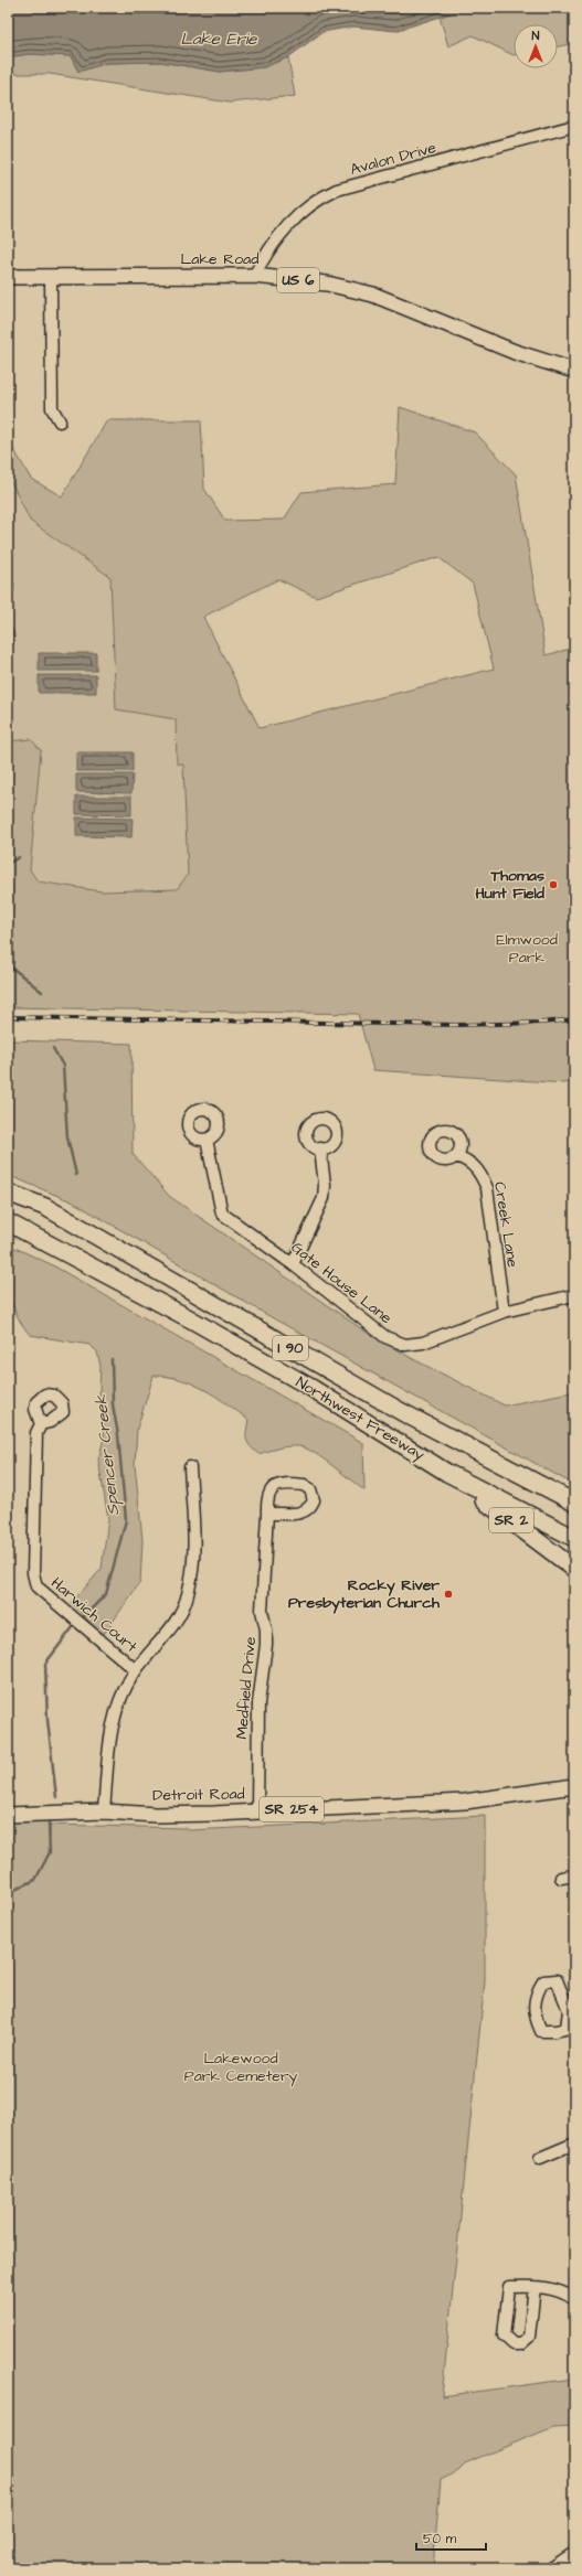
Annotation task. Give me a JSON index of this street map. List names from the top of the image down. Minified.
{"streets":{"highway":["I 90","Northwest Freeway","SR 2"],"main road":["Lake Road","US 6","Detroit Road","SR 254"],"street":["Avalon Drive","Creek Lane","Gate House Lane","Harwich Court","Medfield Drive"]},"crossings":[["Avalon Drive","Lake Road"],["Creek Lane","Gate House Lane"],["Northwest Freeway","SR 2"],["Medfield Drive","Detroit Road"]],"water":["Lake Erie","Spencer Creek"],"parks":["Elmwood Park","Lakewood Park Cemetery"],"places":["Thomas Hunt Field","Rocky River Presbyterian Church"],"scale_bar":"50 m","north":"top"}
